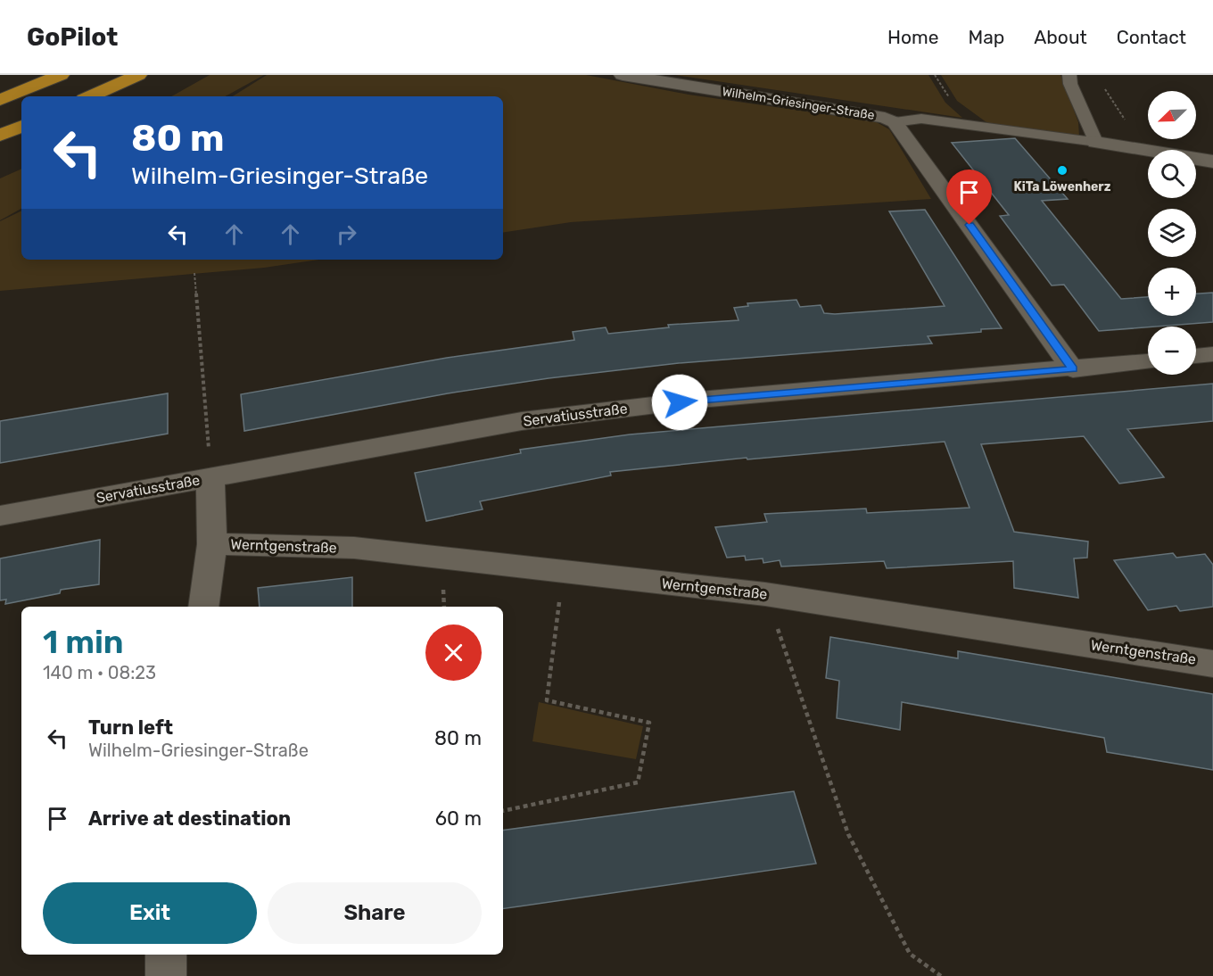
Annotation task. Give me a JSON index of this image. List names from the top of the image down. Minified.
{"streets":{"street":["Wilhelm-Griesinger-Straße","Servatiusstraße","Werntgenstraße"]},"crossings":[["Wilhelm-Griesinger-Straße","Servatiusstraße"]],"places":["KiTa Löwenherz"],"north":"bottom left","page":{"header":"GoPilot","nav":["Home","Map","About","Contact"],"map_buttons":["+","−"],"turn":["80 m","Wilhelm-Griesinger-Straße"],"heading":["1 min","140 m · 08:23"],"list":[{"name":"Turn left","note":"Wilhelm-Griesinger-Straße","value":"80 m"},{"name":"Arrive at destination","value":"60 m"}],"buttons":["Exit","Share"]}}
